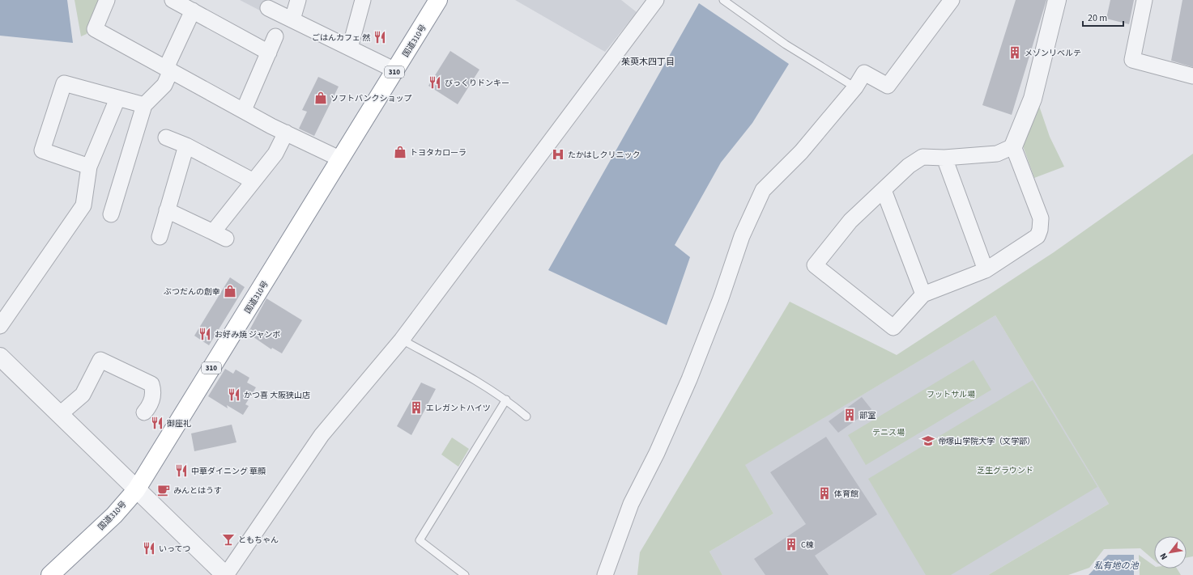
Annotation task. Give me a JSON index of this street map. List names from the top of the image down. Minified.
{"streets":{"highway":["国道310号","310"]},"districts":["茱萸木四丁目"],"water":["私有地の池"],"parks":["フットサル場","テニス場","芝生グラウンド"],"places":{"restaurant":["ごはんカフェ 然","びっくりドンキー","お好み焼 ジャンボ","かつ喜 大阪狭山店","御座礼","中華ダイニング 華顔","いってつ"],"building":["メゾンリベルテ","エレガントハイツ","部室","体育館","C棟"],"shop":["ソフトバンクショップ","トヨタカローラ","ぶつだんの創幸"],"hospital":["たかはしクリニック"],"school or university":["帝塚山学院大学（文学部）"],"cafe":["みんとはうす"],"bar":["ともちゃん"]},"scale_bar":"20 m","north":"bottom left"}
